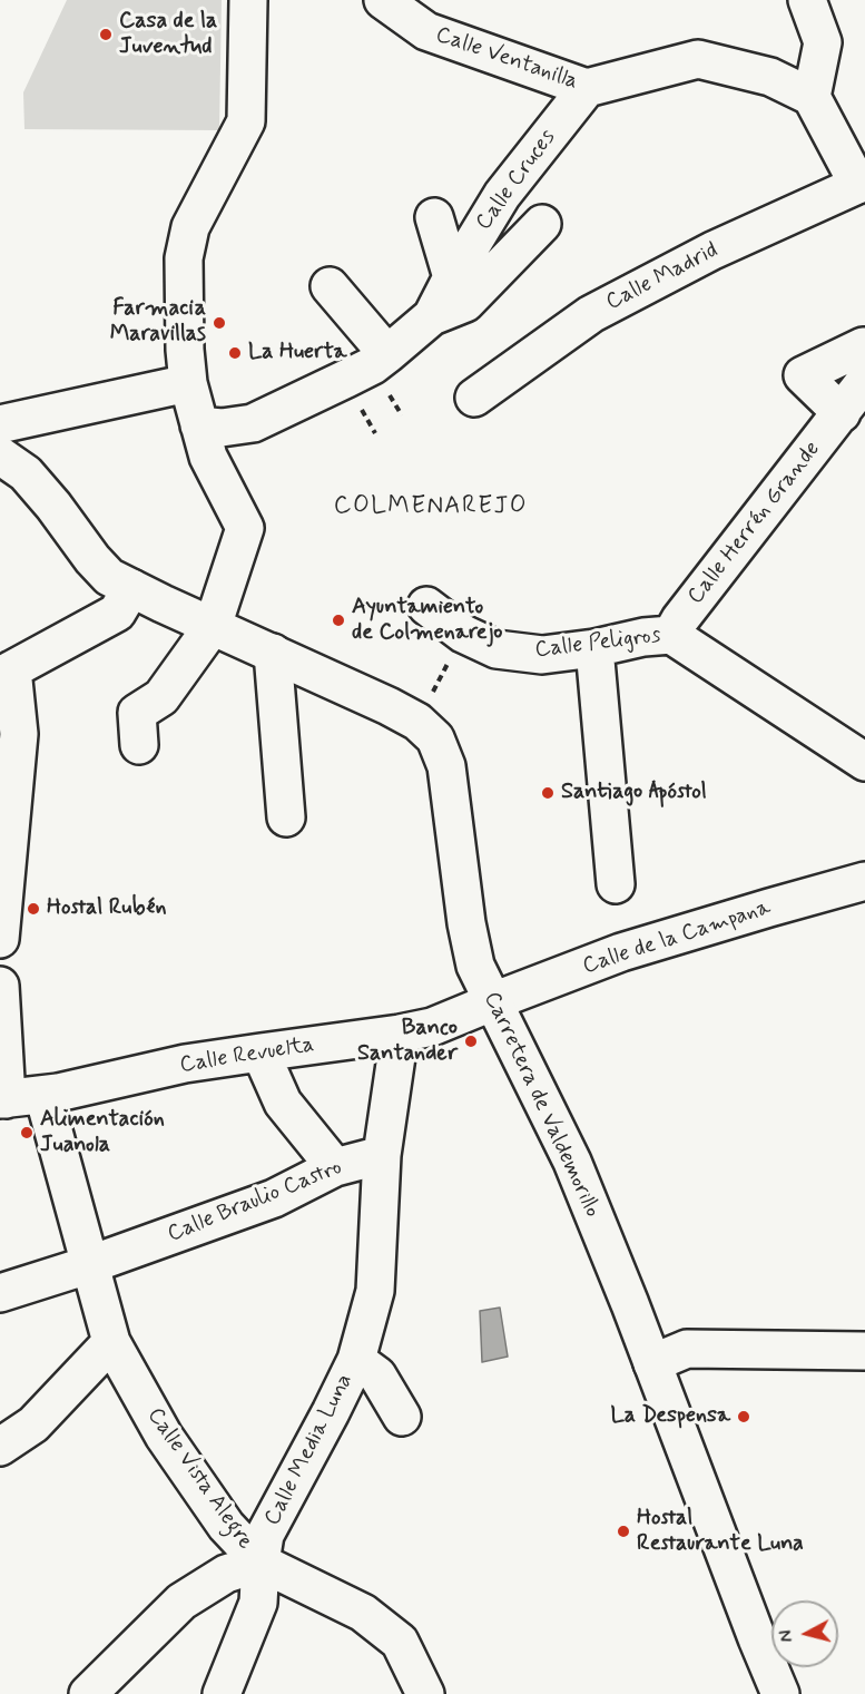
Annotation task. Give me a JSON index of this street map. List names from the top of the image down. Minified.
{"streets":{"street":["Calle Ventanilla","Calle Cruces","Calle Madrid","Calle Herrén Grande","Calle Peligros","Calle de la Campana","Calle Revuelta","Carretera de Valdemorillo","Calle Braulio Castro","Calle Media Luna","Calle Vista Alegre"]},"crossings":[["Calle Ventanilla","Calle Cruces"],["Calle Herrén Grande","Calle Peligros"],["Calle de la Campana","Calle Revuelta"],["Calle de la Campana","Carretera de Valdemorillo"],["Calle Revuelta","Carretera de Valdemorillo"],["Calle Revuelta","Calle Media Luna"],["Calle Revuelta","Calle Vista Alegre"],["Calle Braulio Castro","Calle Media Luna"],["Calle Braulio Castro","Calle Vista Alegre"],["Calle Media Luna","Calle Vista Alegre"]],"districts":["COLMENAREJO"],"places":["Casa de la Juventud","Farmacia Maravillas","La Huerta","Ayuntamiento de Colmenarejo","Santiago Apóstol","Hostal Rubén","Banco Santander","Alimentación Juanola","La Despensa","Hostal Restaurante Luna"],"north":"left"}
